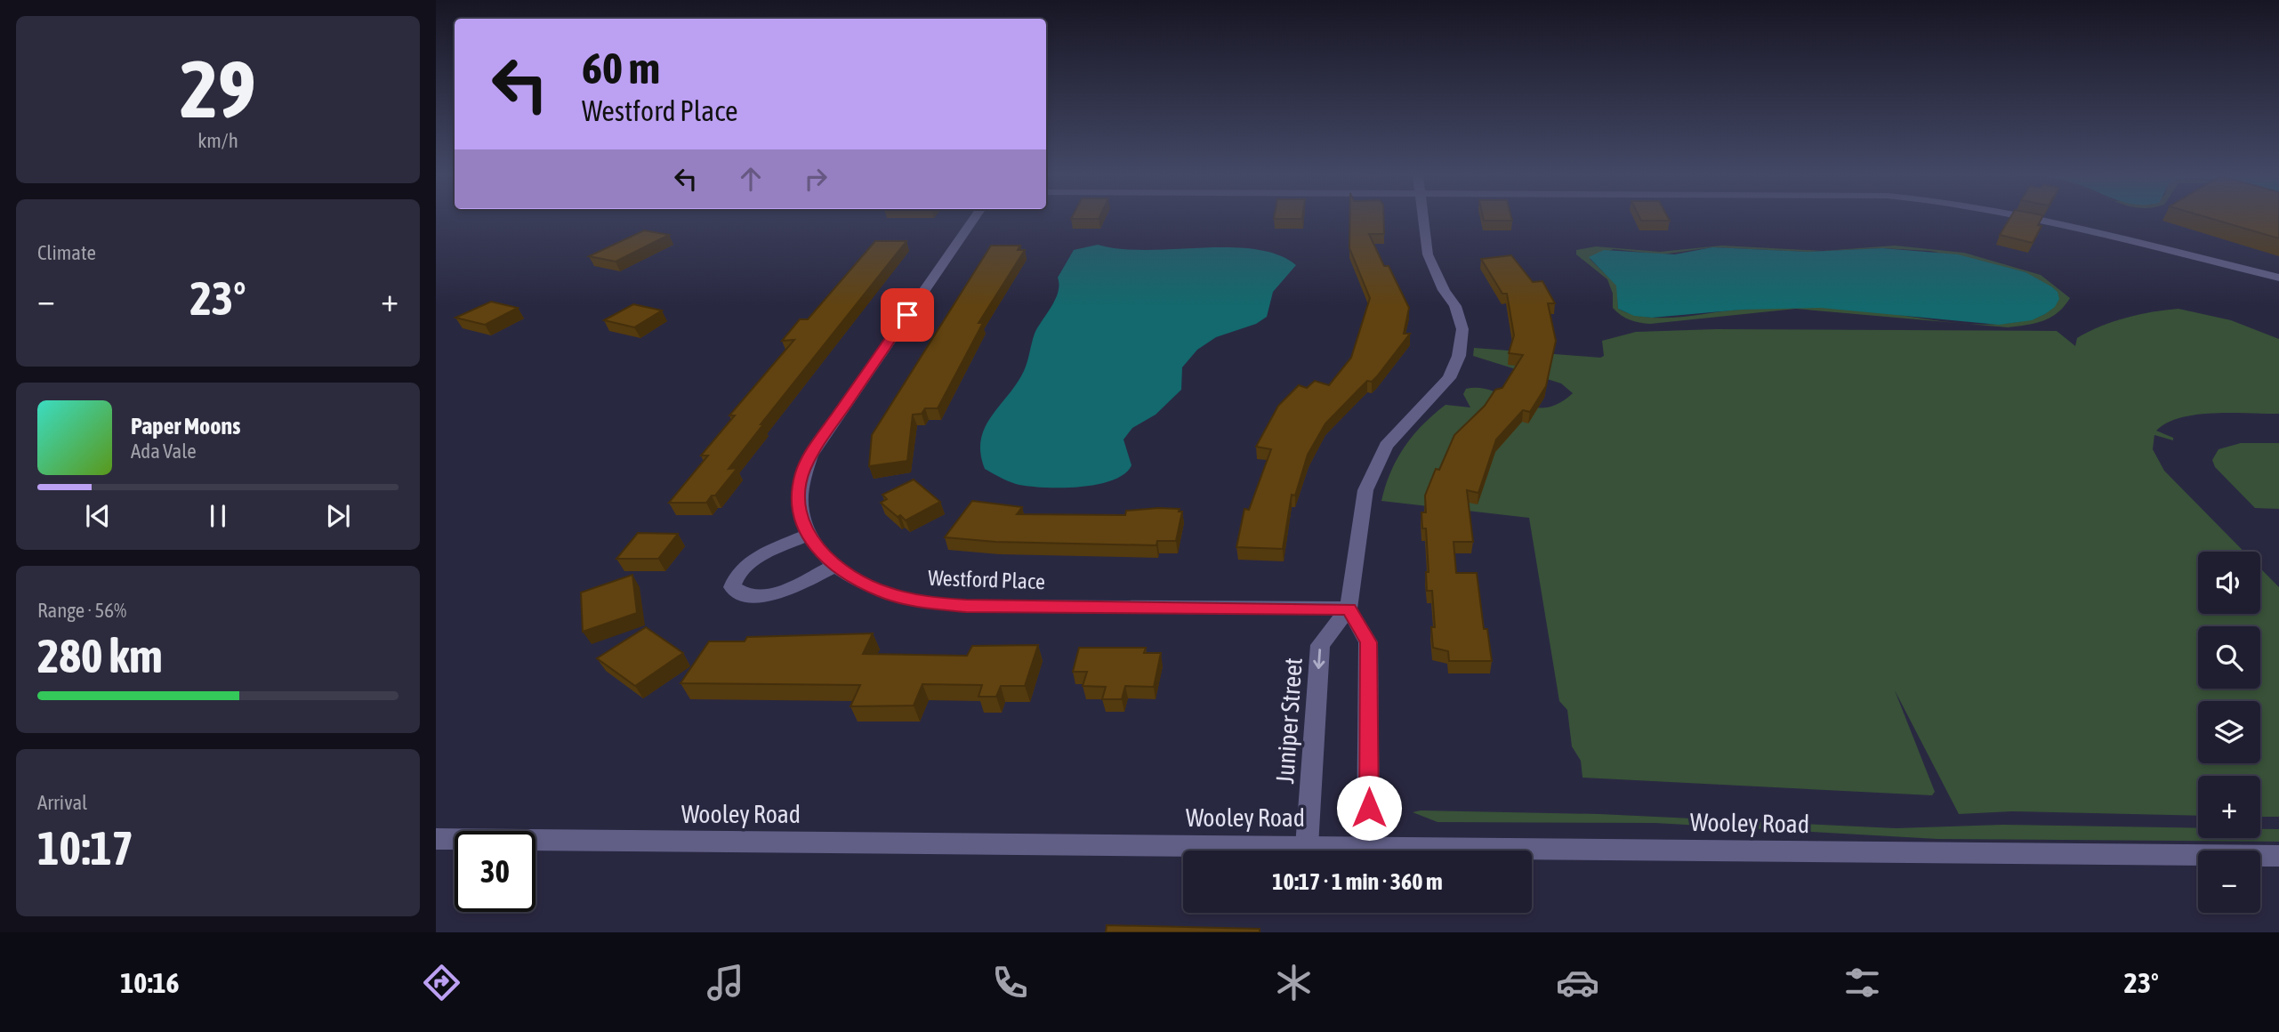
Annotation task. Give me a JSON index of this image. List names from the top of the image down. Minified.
{"streets":{"street":["Westford Place","Juniper Street","Wooley Road"]},"crossings":[["Westford Place","Juniper Street"],["Juniper Street","Wooley Road"]],"page":{"tile":[["29","km/h"],"Climate",["Range · 56%","280 km"],["Arrival","10:17"]],"turn":["60 m","Westford Place"],"heat":["−","23°","+"],"song":["Paper Moons","Ada Vale"],"map_buttons":["+","−"],"limit":"30","trip":"10:17 · 1 min · 360 m","tabs":["10:16","23°"]}}
